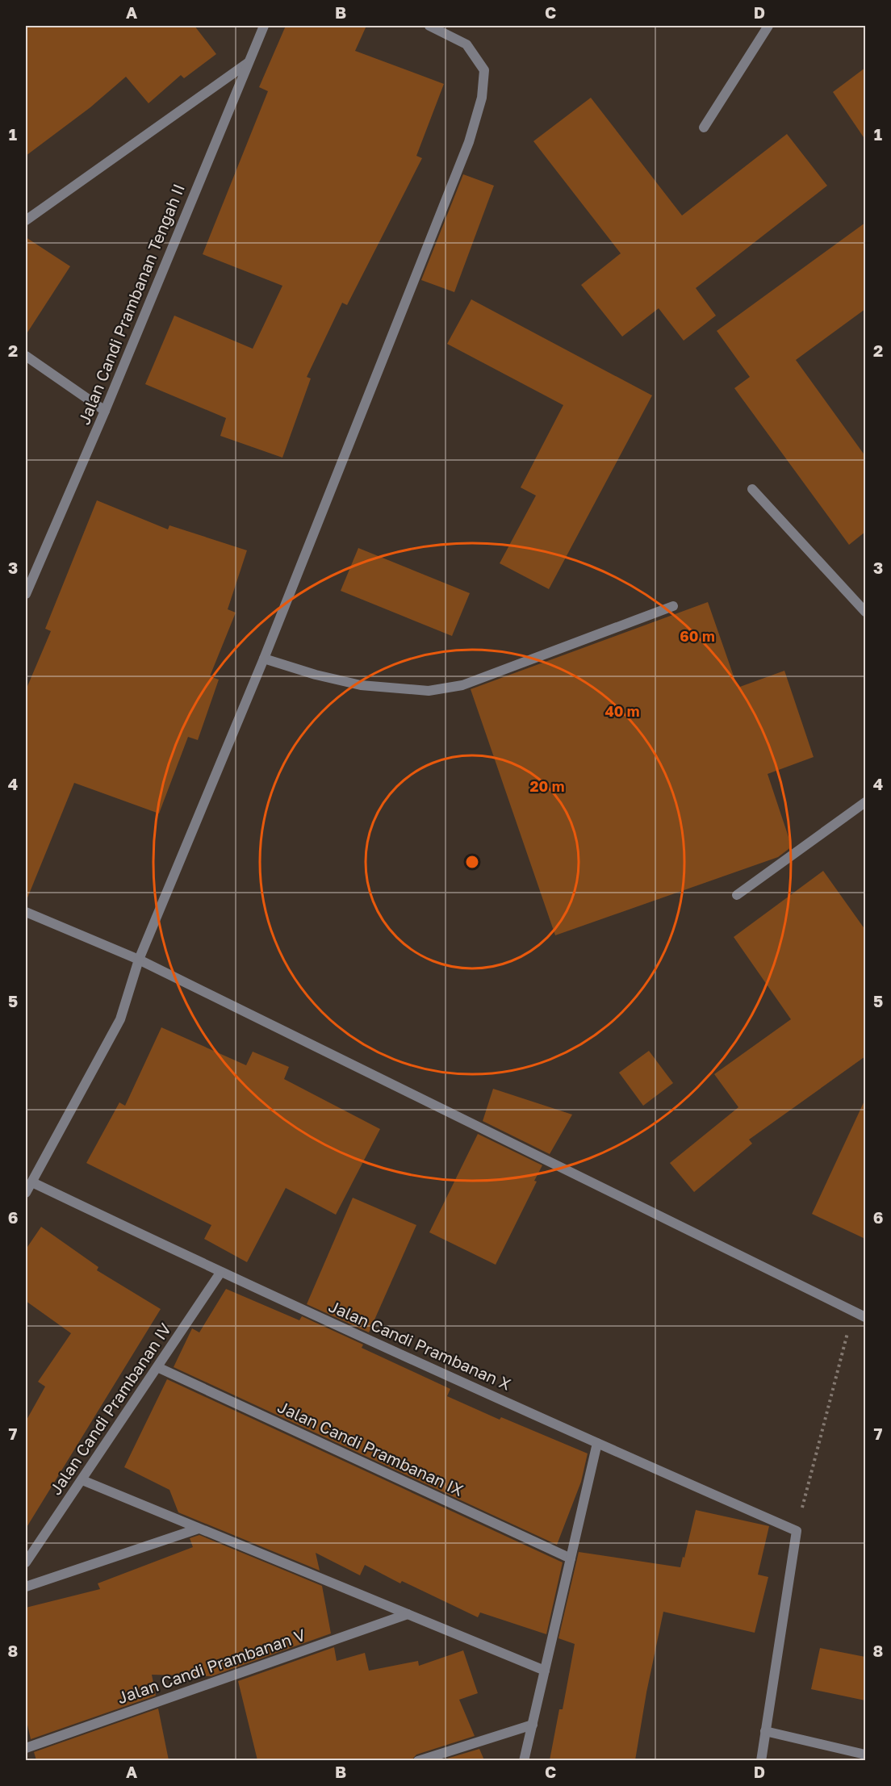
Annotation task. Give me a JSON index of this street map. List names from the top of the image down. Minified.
{"streets":{"street":["Jalan Candi Prambanan Tengah II","Jalan Candi Prambanan X","Jalan Candi Prambanan IV","Jalan Candi Prambanan IX","Jalan Candi Prambanan V"]},"crossings":[["Jalan Candi Prambanan X","Jalan Candi Prambanan IV"],["Jalan Candi Prambanan IV","Jalan Candi Prambanan IX"]],"grid":{"columns":["A","B","C","D"],"rows":["1","2","3","4","5","6","7","8"]},"rings":["60 m","40 m","20 m"]}
